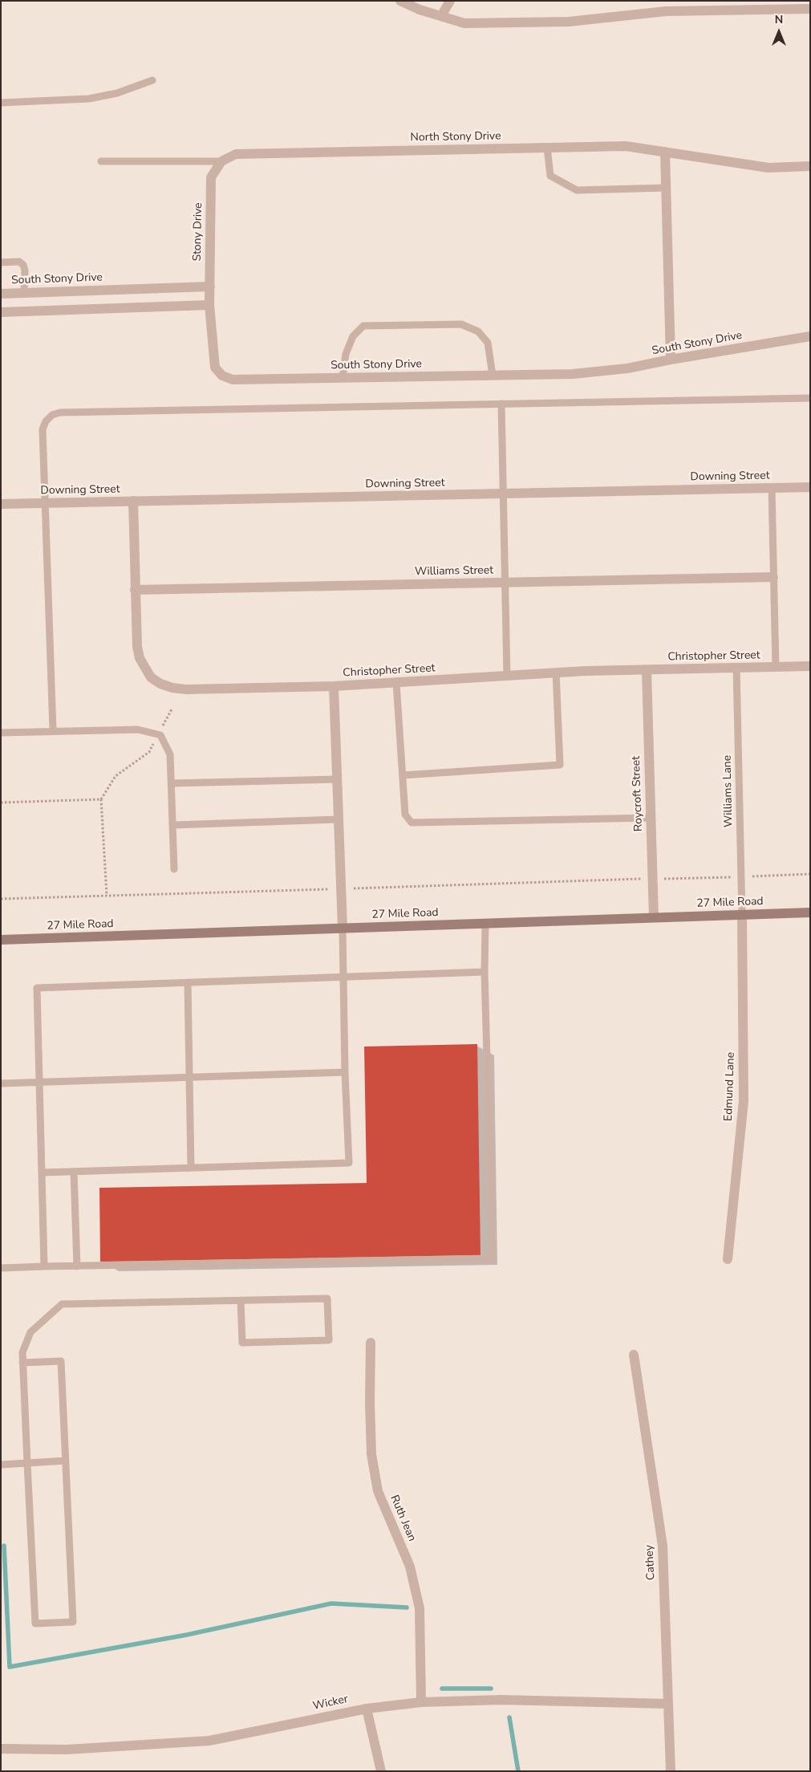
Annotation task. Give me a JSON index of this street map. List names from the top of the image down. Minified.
{"streets":{"street":["North Stony Drive","Stony Drive","South Stony Drive","Downing Street","Williams Street","Christopher Street","Roycroft Street","27 Mile Road","Edmund Lane","Ruth Jean","Cathey","Wicker"],"lane":["Williams Lane"]},"crossings":[["North Stony Drive","Stony Drive"],["Stony Drive","South Stony Drive"],["Downing Street","Christopher Street"],["Williams Street","Christopher Street"],["Christopher Street","Williams Lane"],["Christopher Street","Roycroft Street"],["Williams Lane","27 Mile Road"],["Williams Lane","Edmund Lane"],["Roycroft Street","27 Mile Road"],["27 Mile Road","Edmund Lane"],["Ruth Jean","Wicker"],["Cathey","Wicker"]],"north":"top"}
